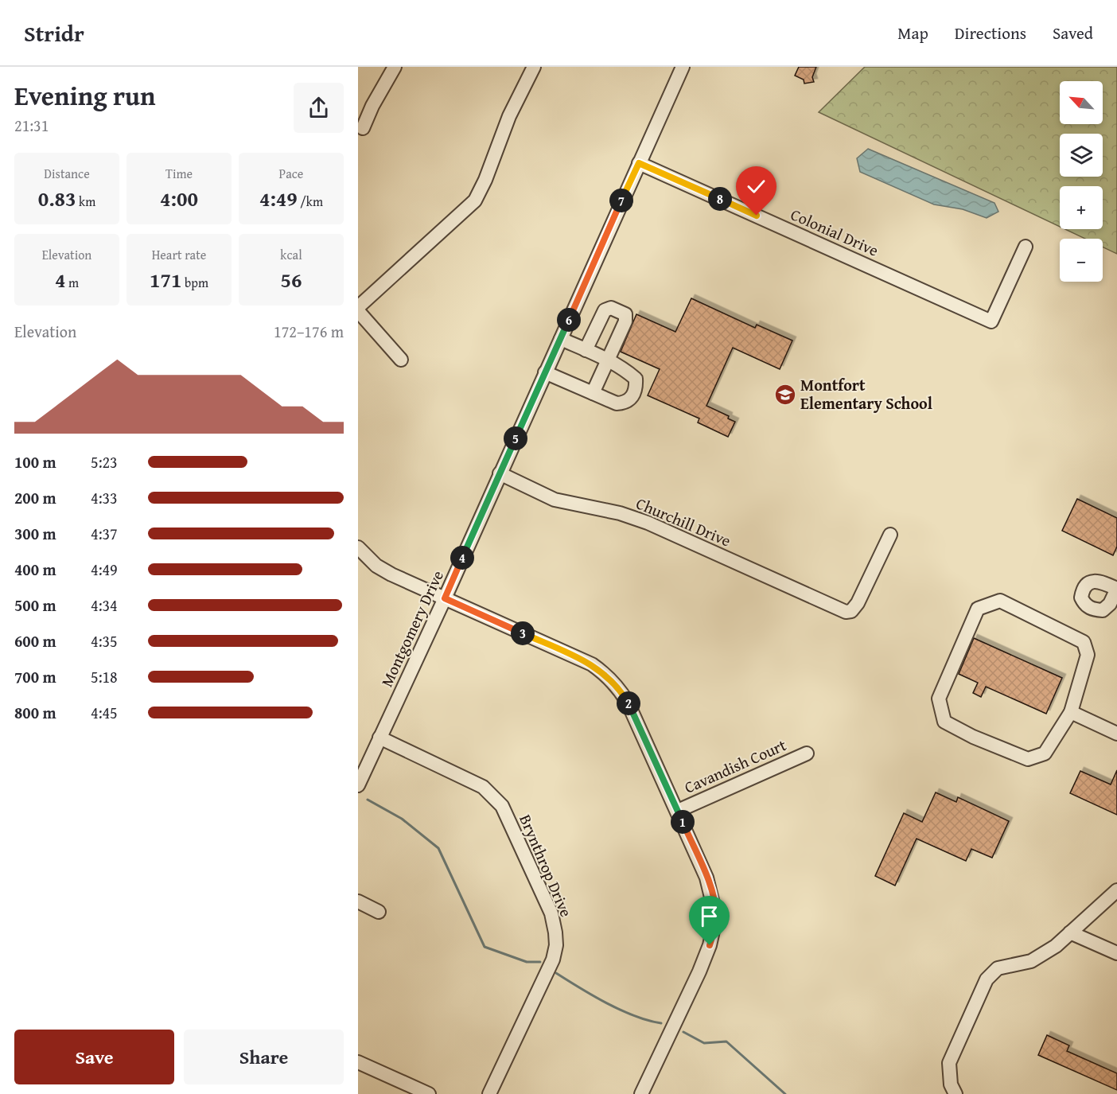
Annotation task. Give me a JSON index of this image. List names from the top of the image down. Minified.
{"streets":{"street":["Colonial Drive","Churchill Drive","Montgomery Drive","Cavandish Court","Brynthrop Drive"]},"crossings":[["Colonial Drive","Montgomery Drive"],["Churchill Drive","Montgomery Drive"],["Montgomery Drive","Brynthrop Drive"]],"places":{"school or university":["Montfort Elementary School"]},"north":"top left","page":{"header":"Stridr","nav":["Map","Directions","Saved"],"heading":["Evening run","21:31"],"map_buttons":["+","−"],"stats":[["Distance","0.83 km"],["Time","4:00"],["Pace","4:49 /km"],["Elevation","4 m"],["Heart rate","171 bpm"],["kcal","56"]],"pins":["8","7","6","5","4","3","2","1"],"chart":["Elevation","172–176 m"],"list":[{"name":"100 m","note":"5:23"},{"name":"200 m","note":"4:33"},{"name":"300 m","note":"4:37"},{"name":"400 m","note":"4:49"},{"name":"500 m","note":"4:34"},{"name":"600 m","note":"4:35"},{"name":"700 m","note":"5:18"},{"name":"800 m","note":"4:45"}],"buttons":["Save","Share"]}}
